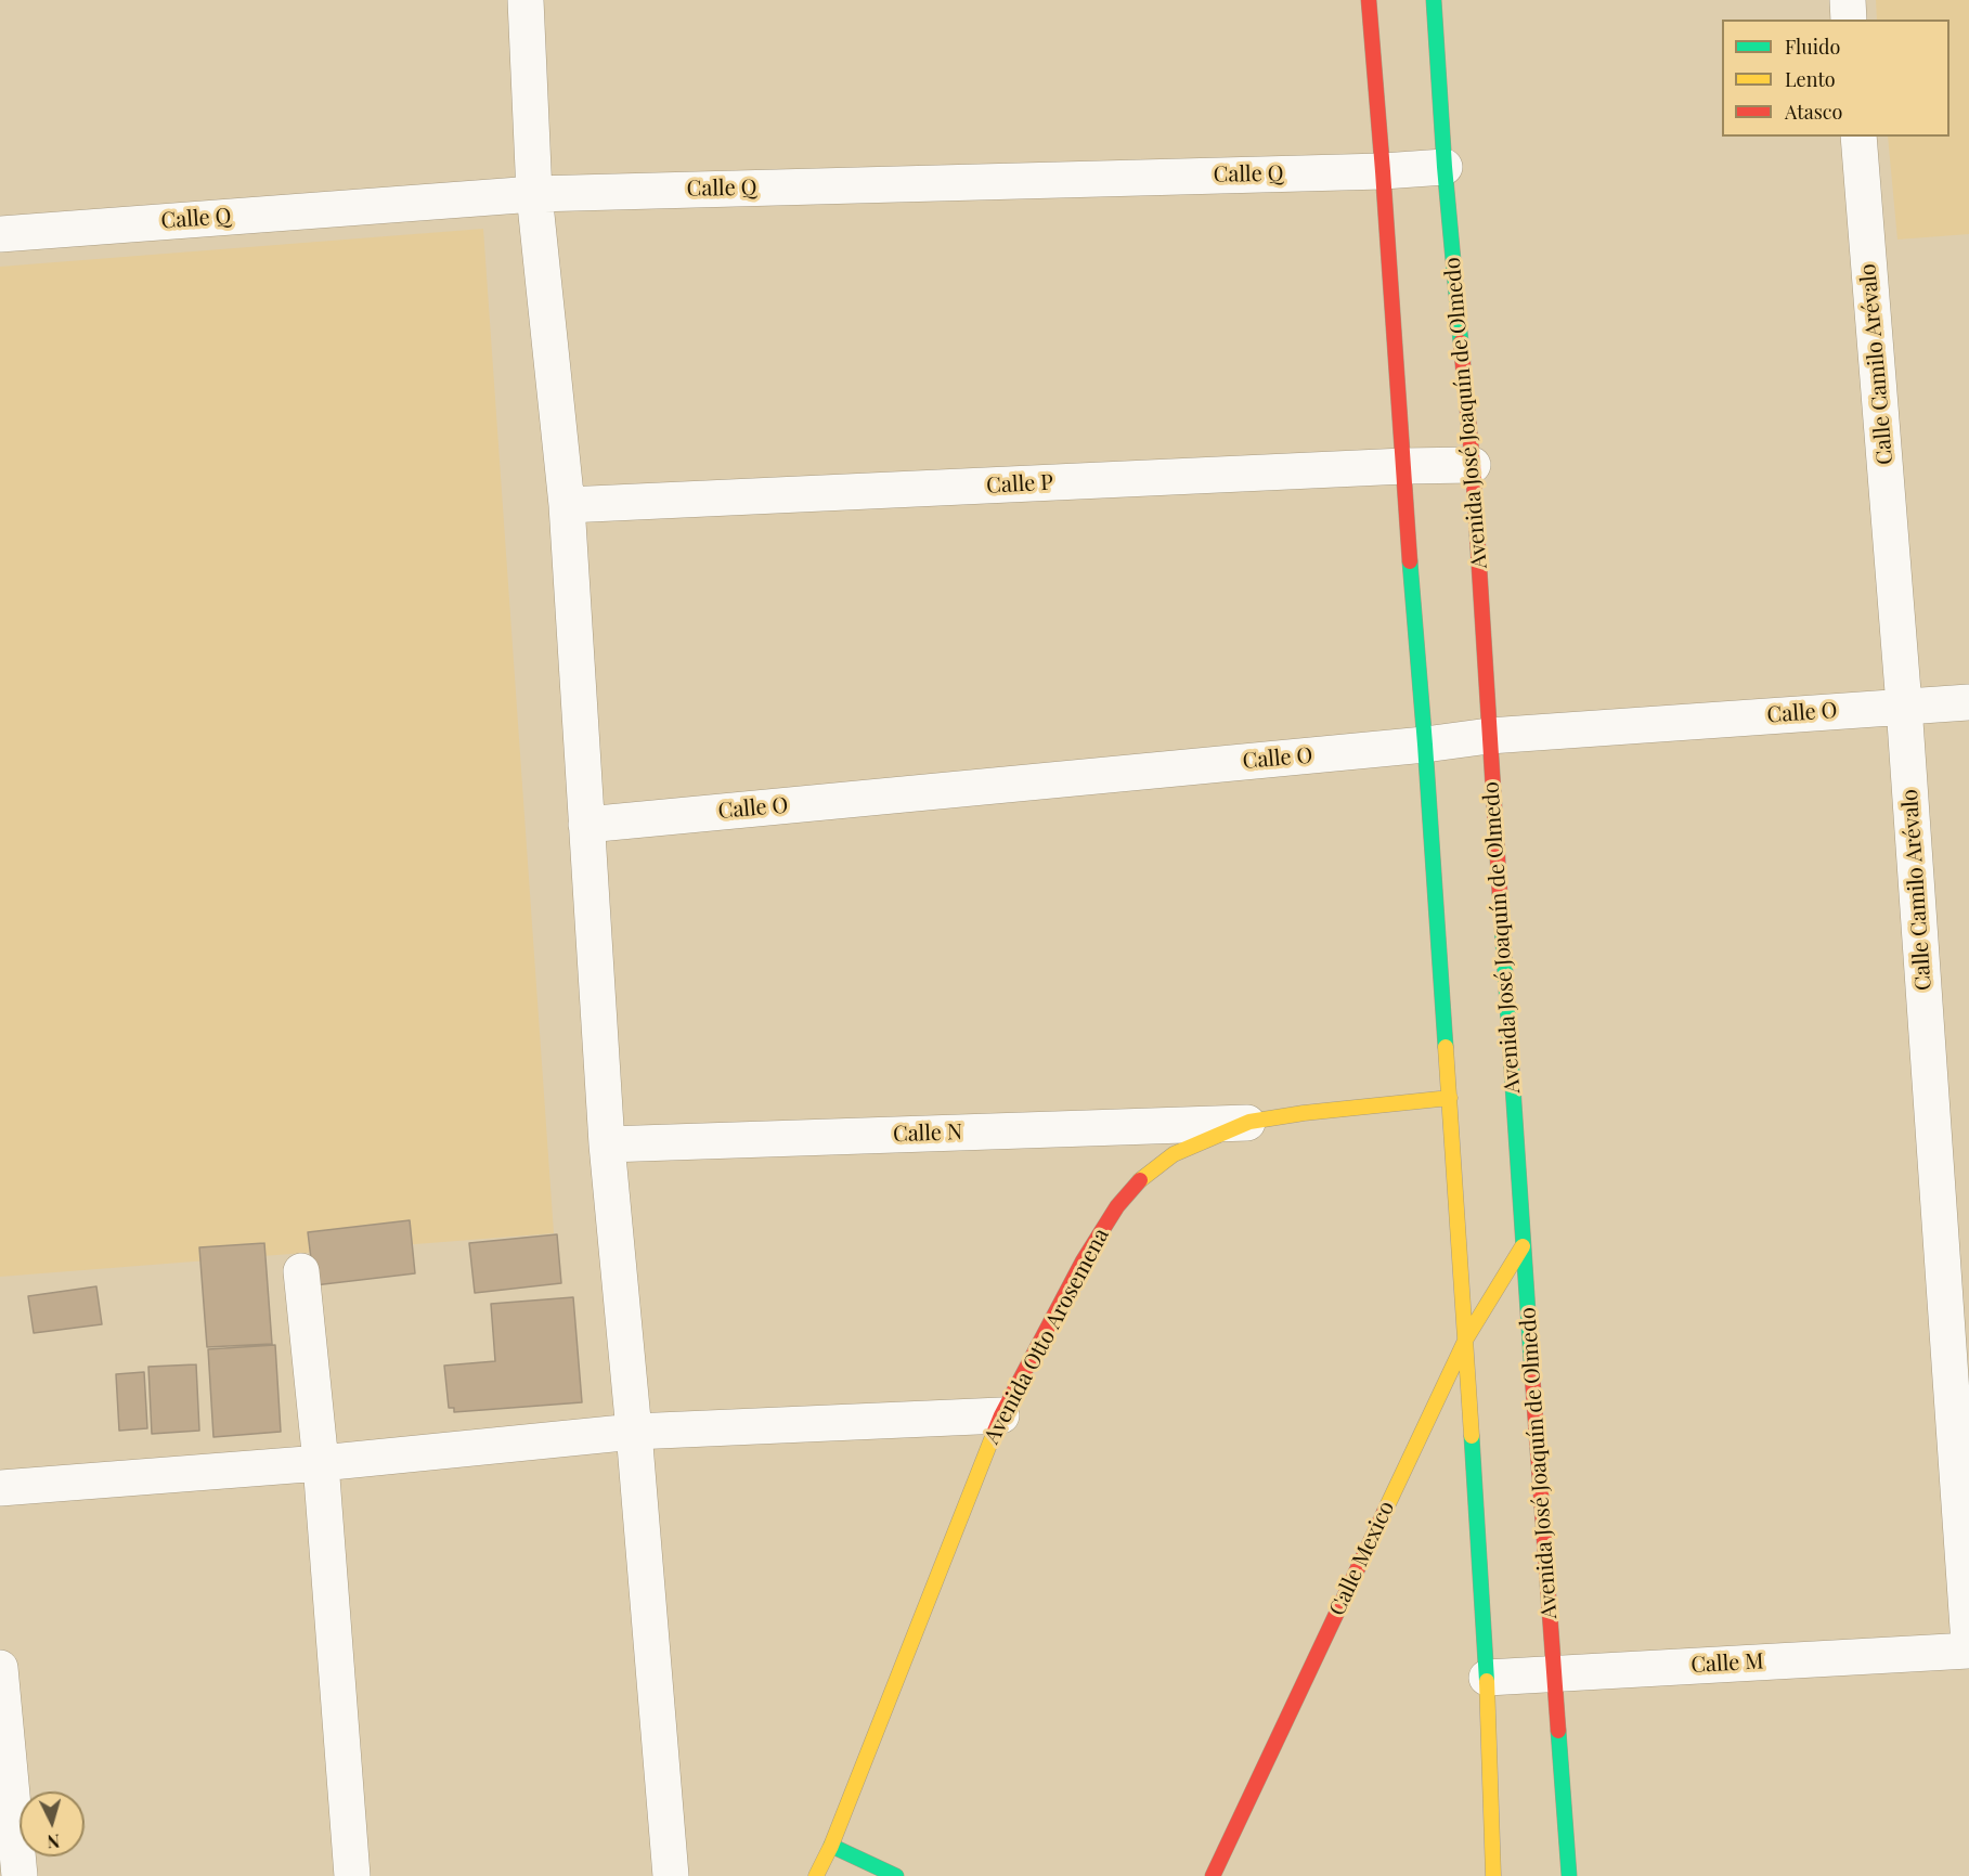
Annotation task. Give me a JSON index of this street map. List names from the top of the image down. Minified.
{"streets":{"main road":["Avenida José Joaquín de Olmedo","Avenida Otto Arosemena","Calle Mexico"],"street":["Calle Q","Calle Camilo Arévalo","Calle P","Calle O","Calle N","Calle M"]},"crossings":[["Calle Q","Avenida José Joaquín de Olmedo"],["Calle Camilo Arévalo","Calle O"],["Avenida José Joaquín de Olmedo","Calle P"],["Avenida José Joaquín de Olmedo","Calle O"],["Avenida José Joaquín de Olmedo","Calle Mexico"],["Avenida José Joaquín de Olmedo","Calle M"],["Calle N","Avenida Otto Arosemena"]],"legend":["Fluido","Lento","Atasco"],"north":"bottom"}
